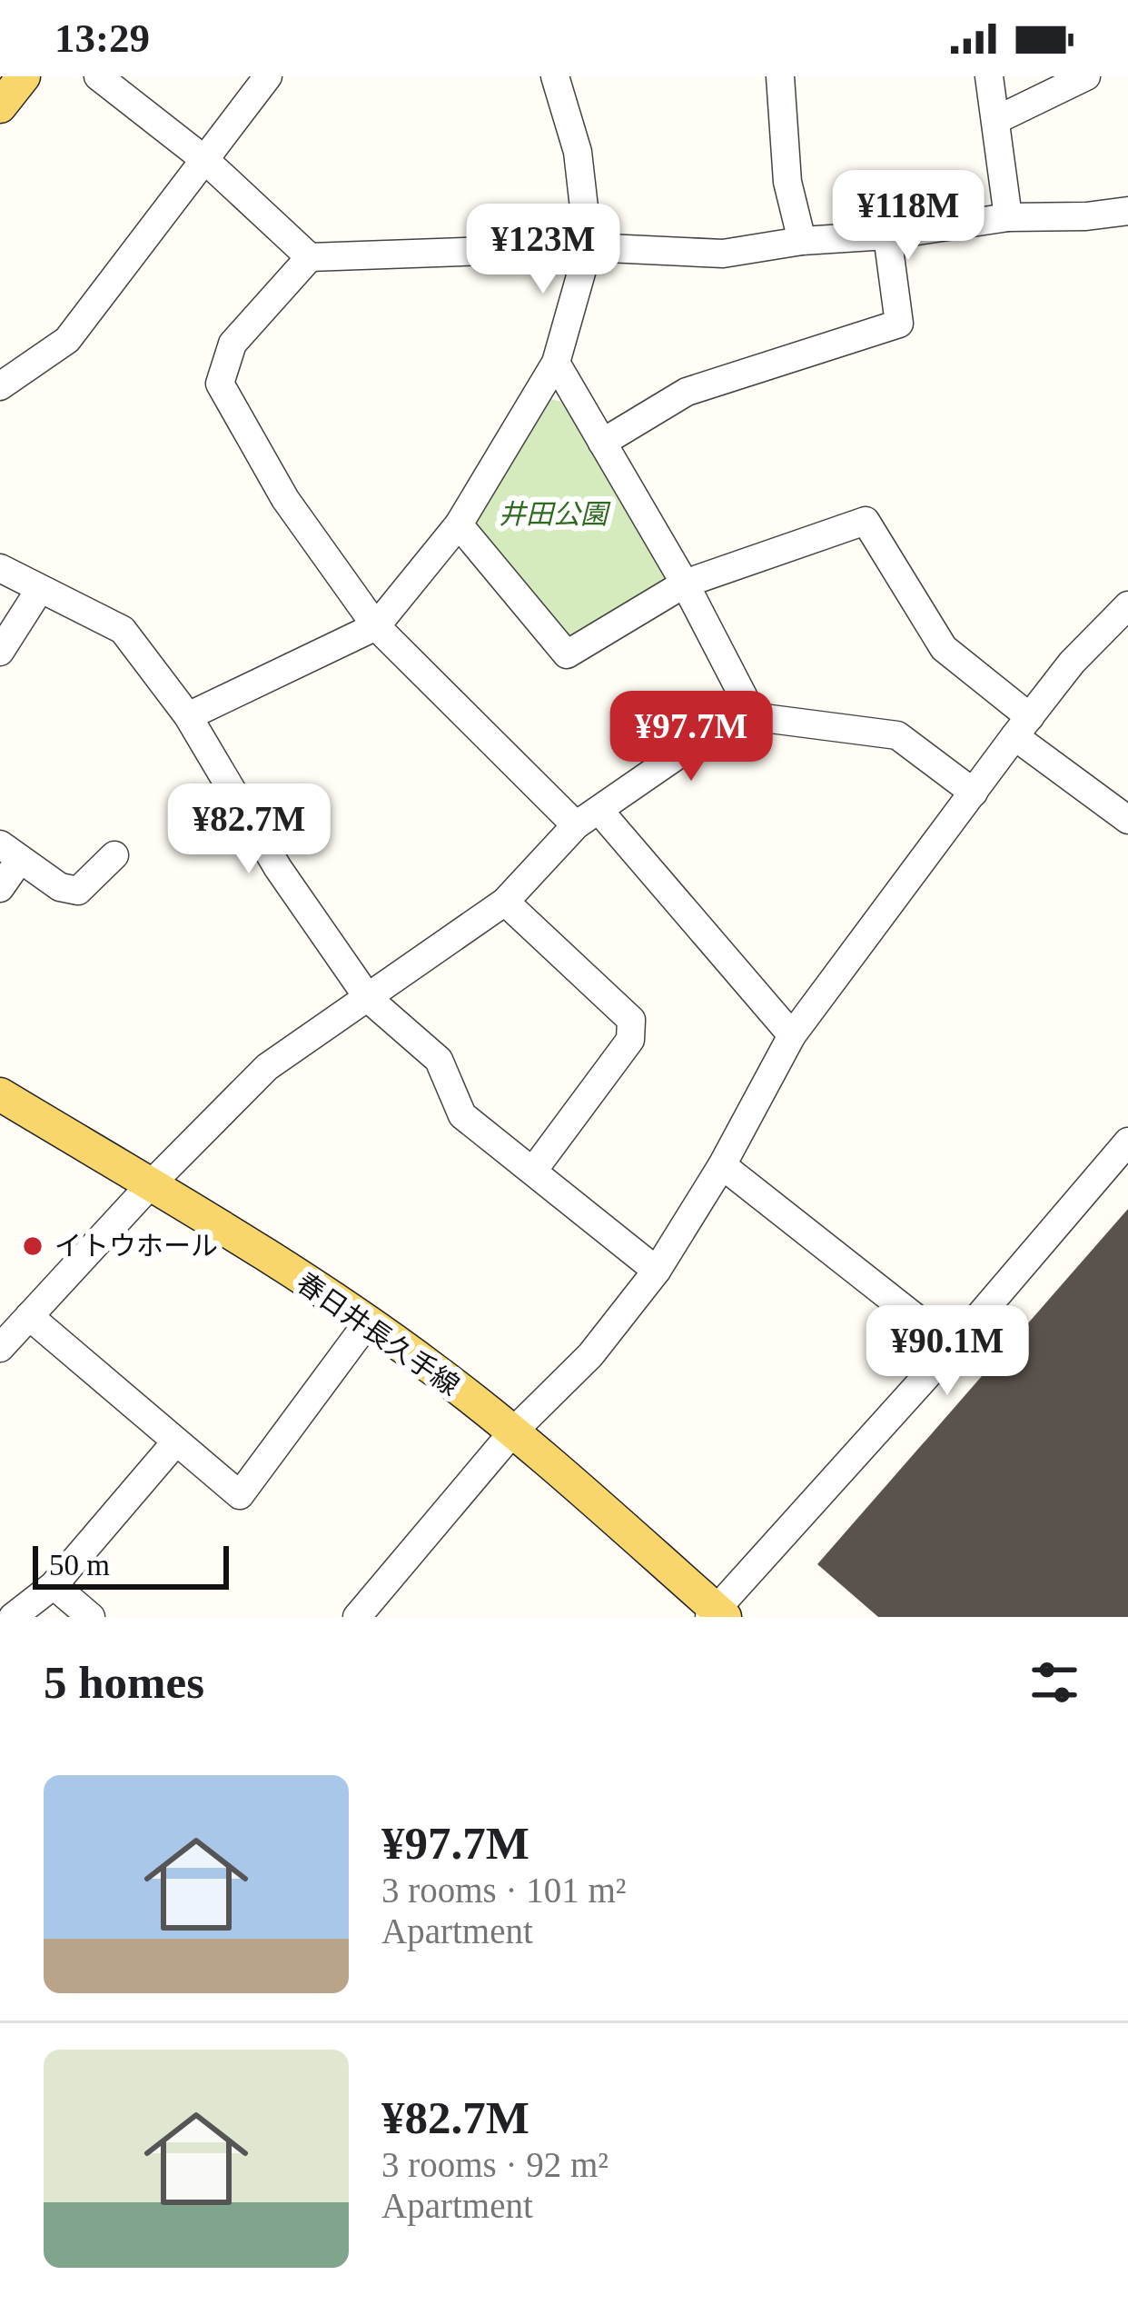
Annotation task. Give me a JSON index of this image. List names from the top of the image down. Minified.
{"streets":{"main road":["春日井長久手線"]},"parks":["井田公園"],"places":["イトウホール"],"scale_bar":"50 m","page":{"status":"13:29","price":["¥118M","¥123M","¥97.7M","¥82.7M","¥90.1M"],"scale":"50 m","heading":"5 homes","list":[{"name":"¥97.7M","note":"3 rooms · 101 m² · Apartment"},{"name":"¥82.7M","note":"3 rooms · 92 m² · Apartment"}]}}
